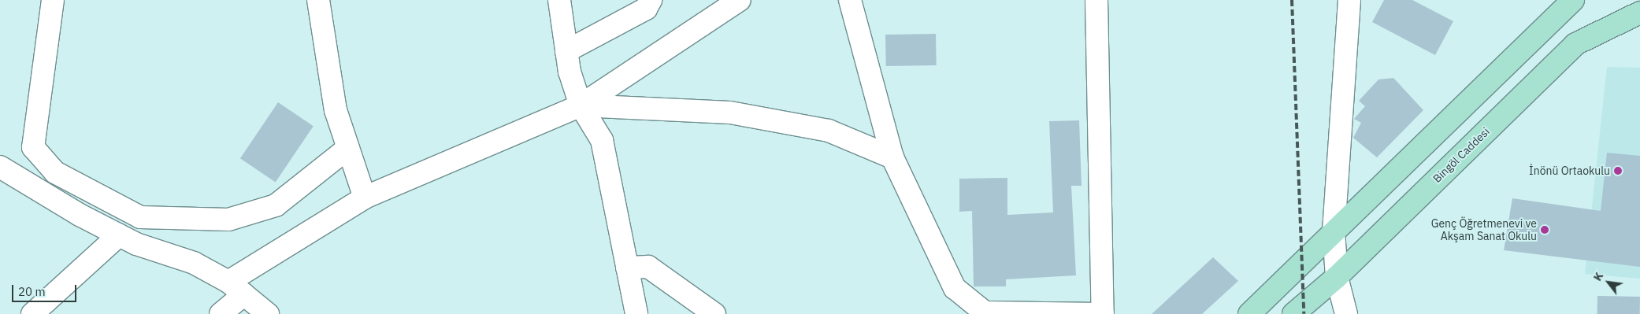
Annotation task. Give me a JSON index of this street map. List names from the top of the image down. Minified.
{"streets":{"main road":["Bingöl Caddesi"]},"places":["İnönü Ortaokulu","Genç Öğretmenevi ve Akşam Sanat Okulu"],"scale_bar":"20 m","north":"top left"}
